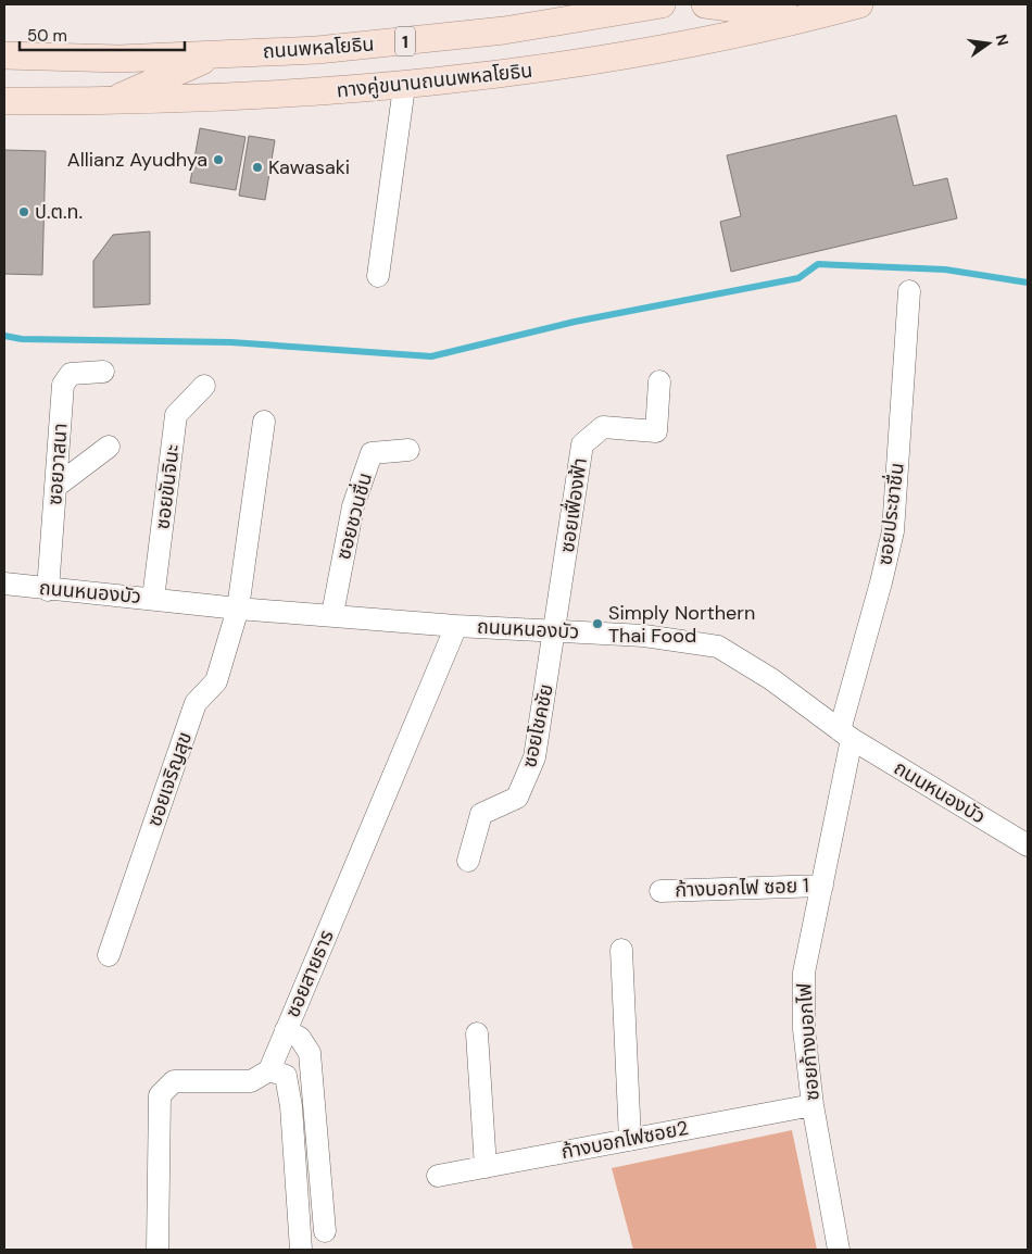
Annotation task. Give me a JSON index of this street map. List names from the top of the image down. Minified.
{"streets":{"main road":["1","ถนนพหลโยธิน","ทางคู่ขนานถนนพหลโยธิน"],"street":["ซอยวาสนา","ซอยขันจินะ","ซอยเฟื่องฟ้า","ซอยประชาชื่น","ซอยชวนชื่น","ถนนหนองบัว","ซอยโชคชัย","ซอยเจริญสุข","ก้างบอกไฟ ซอย 1","ซอยสายธาร","ซอยก้างบอกไฟ","ก้างบอกไฟซอย2"]},"crossings":[["ซอยวาสนา","ถนนหนองบัว"],["ซอยขันจินะ","ถนนหนองบัว"],["ซอยเฟื่องฟ้า","ถนนหนองบัว"],["ซอยเฟื่องฟ้า","ซอยโชคชัย"],["ซอยประชาชื่น","ถนนหนองบัว"],["ซอยประชาชื่น","ซอยก้างบอกไฟ"],["ซอยชวนชื่น","ถนนหนองบัว"],["ถนนหนองบัว","ซอยโชคชัย"],["ถนนหนองบัว","ซอยเจริญสุข"],["ถนนหนองบัว","ซอยสายธาร"],["ถนนหนองบัว","ซอยก้างบอกไฟ"],["ก้างบอกไฟ ซอย 1","ซอยก้างบอกไฟ"],["ซอยก้างบอกไฟ","ก้างบอกไฟซอย2"]],"places":["Allianz Ayudhya","Kawasaki","ป.ต.ท.","Simply Northern Thai Food"],"scale_bar":"50 m","north":"right"}
